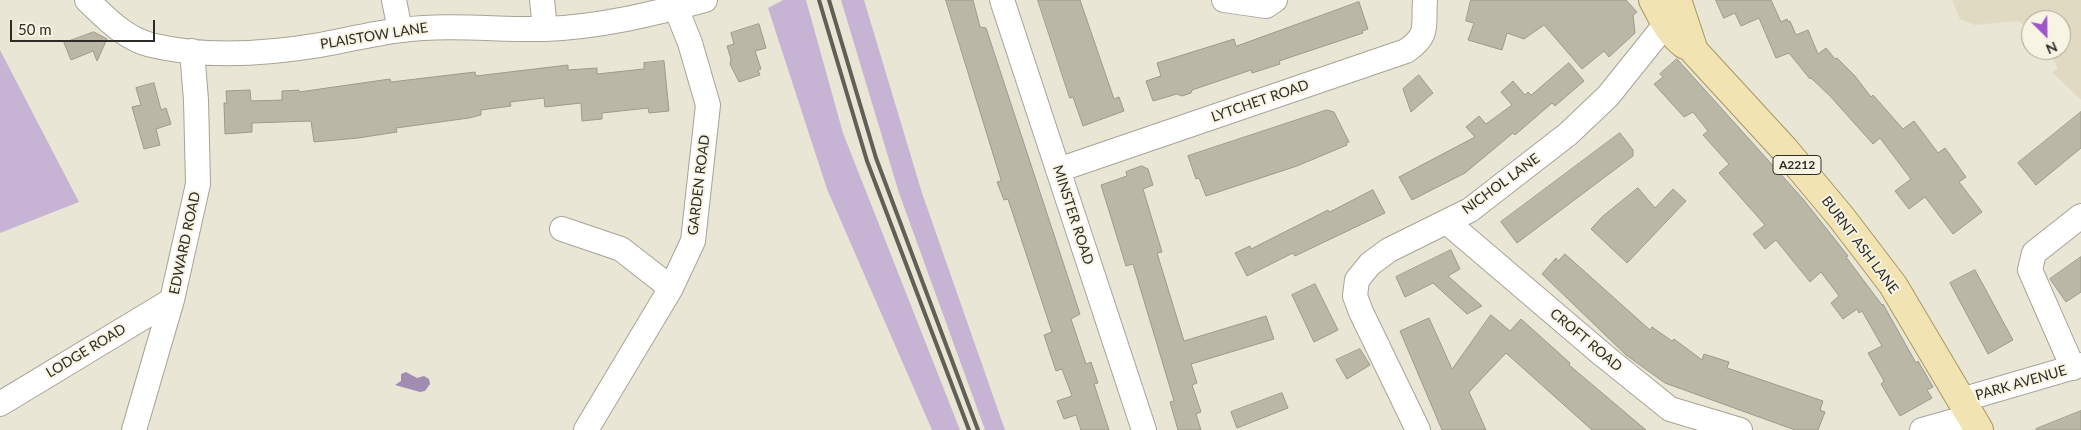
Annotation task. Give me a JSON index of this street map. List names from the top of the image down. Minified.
{"streets":{"main road":["A2212","BURNT ASH LANE"],"street":["PLAISTOW LANE","LYTCHET ROAD","NICHOL LANE","GARDEN ROAD","MINSTER ROAD","EDWARD ROAD","CROFT ROAD","LODGE ROAD","PARK AVENUE"]},"crossings":[["PLAISTOW LANE","GARDEN ROAD"],["PLAISTOW LANE","EDWARD ROAD"],["LYTCHET ROAD","MINSTER ROAD"],["NICHOL LANE","CROFT ROAD"],["EDWARD ROAD","LODGE ROAD"],["BURNT ASH LANE","PARK AVENUE"]],"scale_bar":"50 m","north":"bottom right"}
